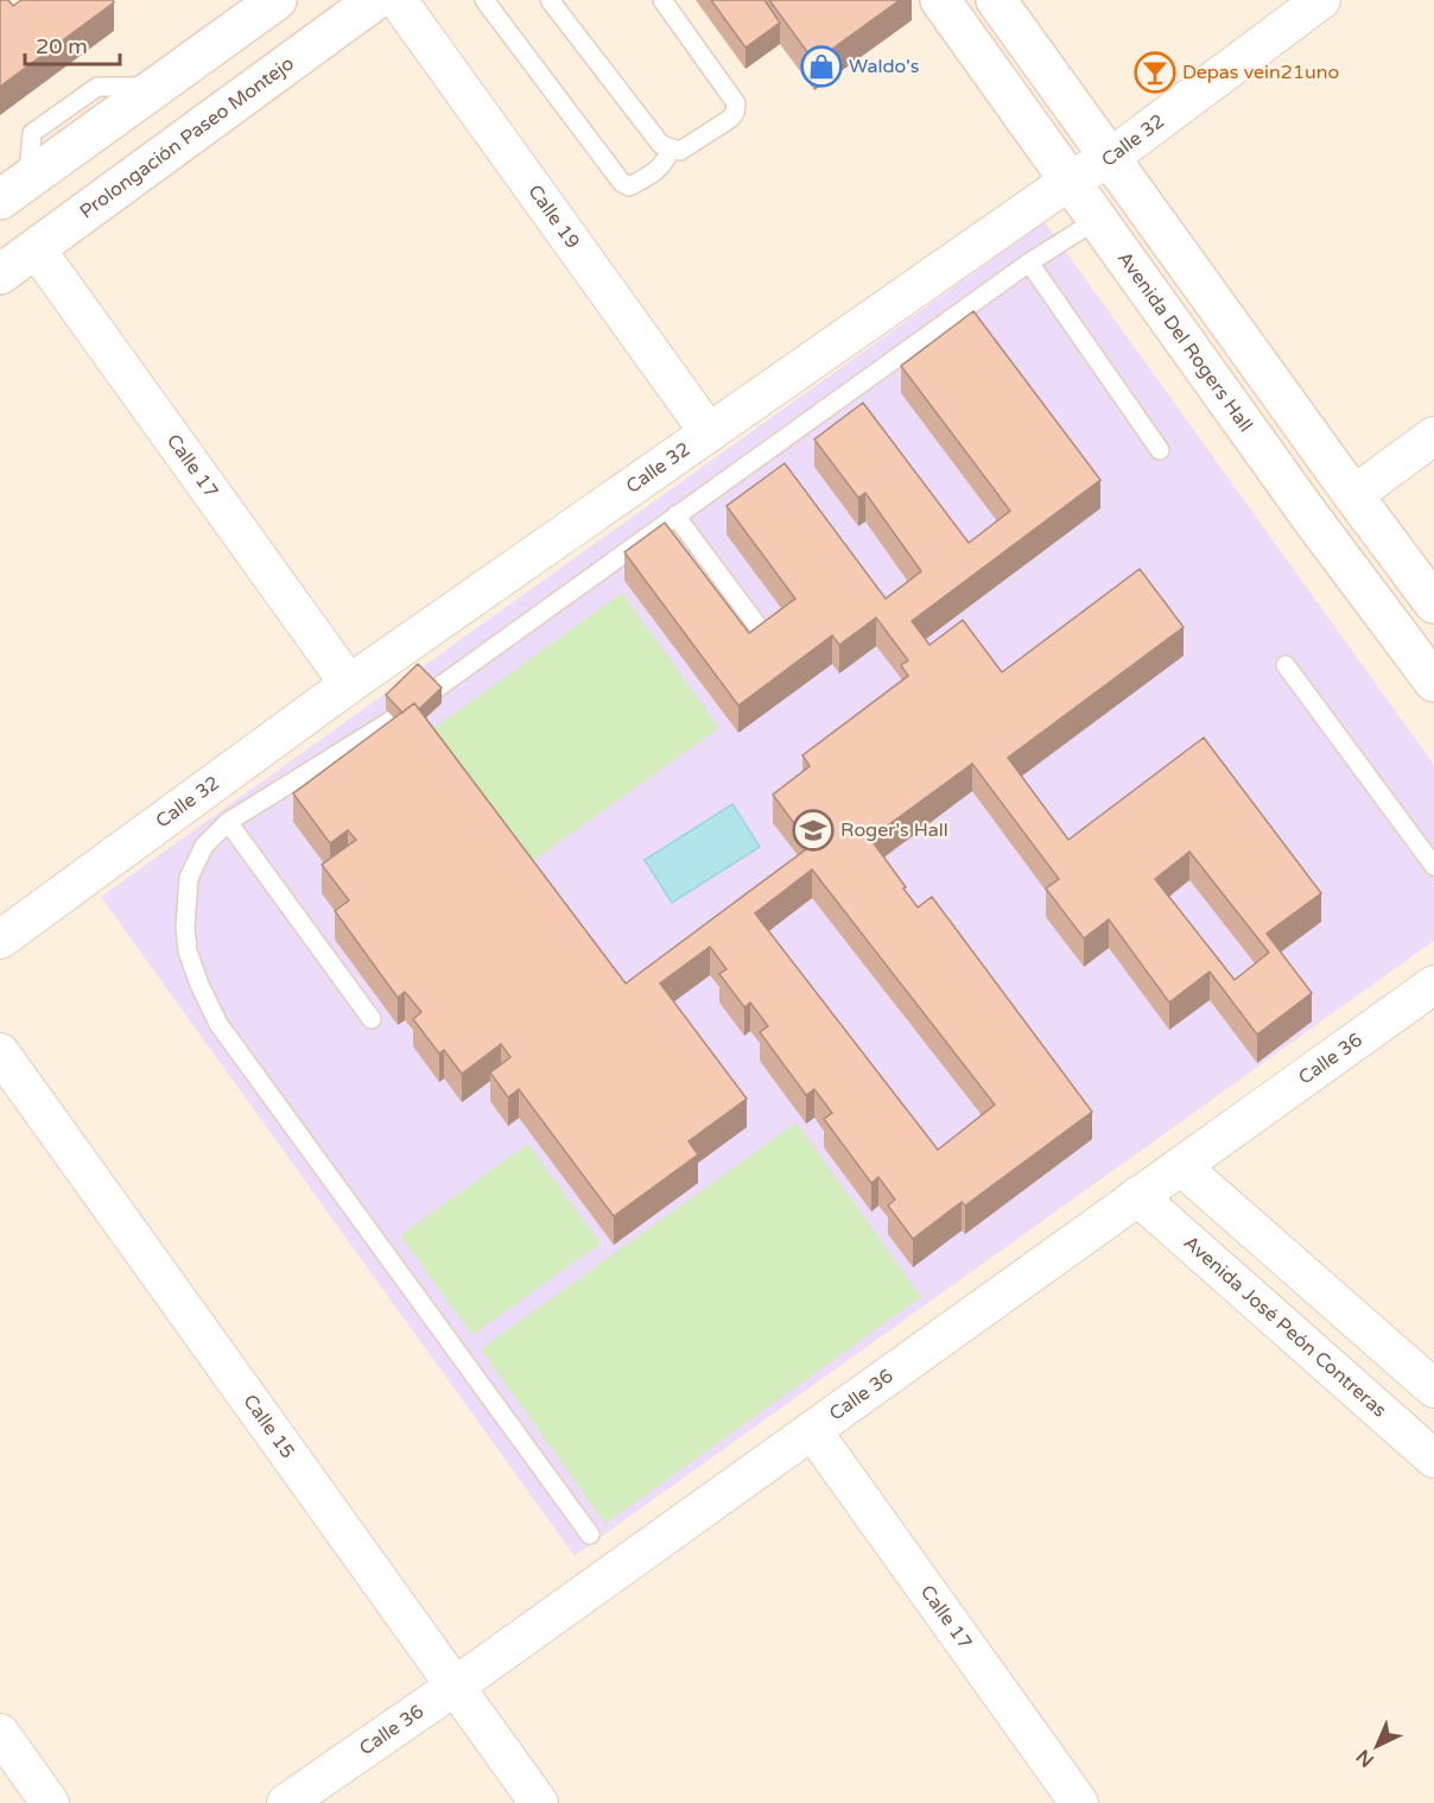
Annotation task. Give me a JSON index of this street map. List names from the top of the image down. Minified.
{"streets":{"street":["Prolongación Paseo Montejo","Calle 32","Calle 19","Avenida Del Rogers Hall","Calle 17","Calle 36","Avenida José Peón Contreras","Calle 15"]},"crossings":[["Prolongación Paseo Montejo","Calle 17"],["Calle 32","Calle 19"],["Calle 32","Avenida Del Rogers Hall"],["Calle 32","Calle 17"],["Calle 17","Calle 36"],["Calle 36","Avenida José Peón Contreras"],["Calle 36","Calle 15"]],"places":{"shop":["Waldo's"],"bar":["Depas vein21uno"],"school or university":["Roger's Hall"]},"scale_bar":"20 m","north":"bottom left"}
